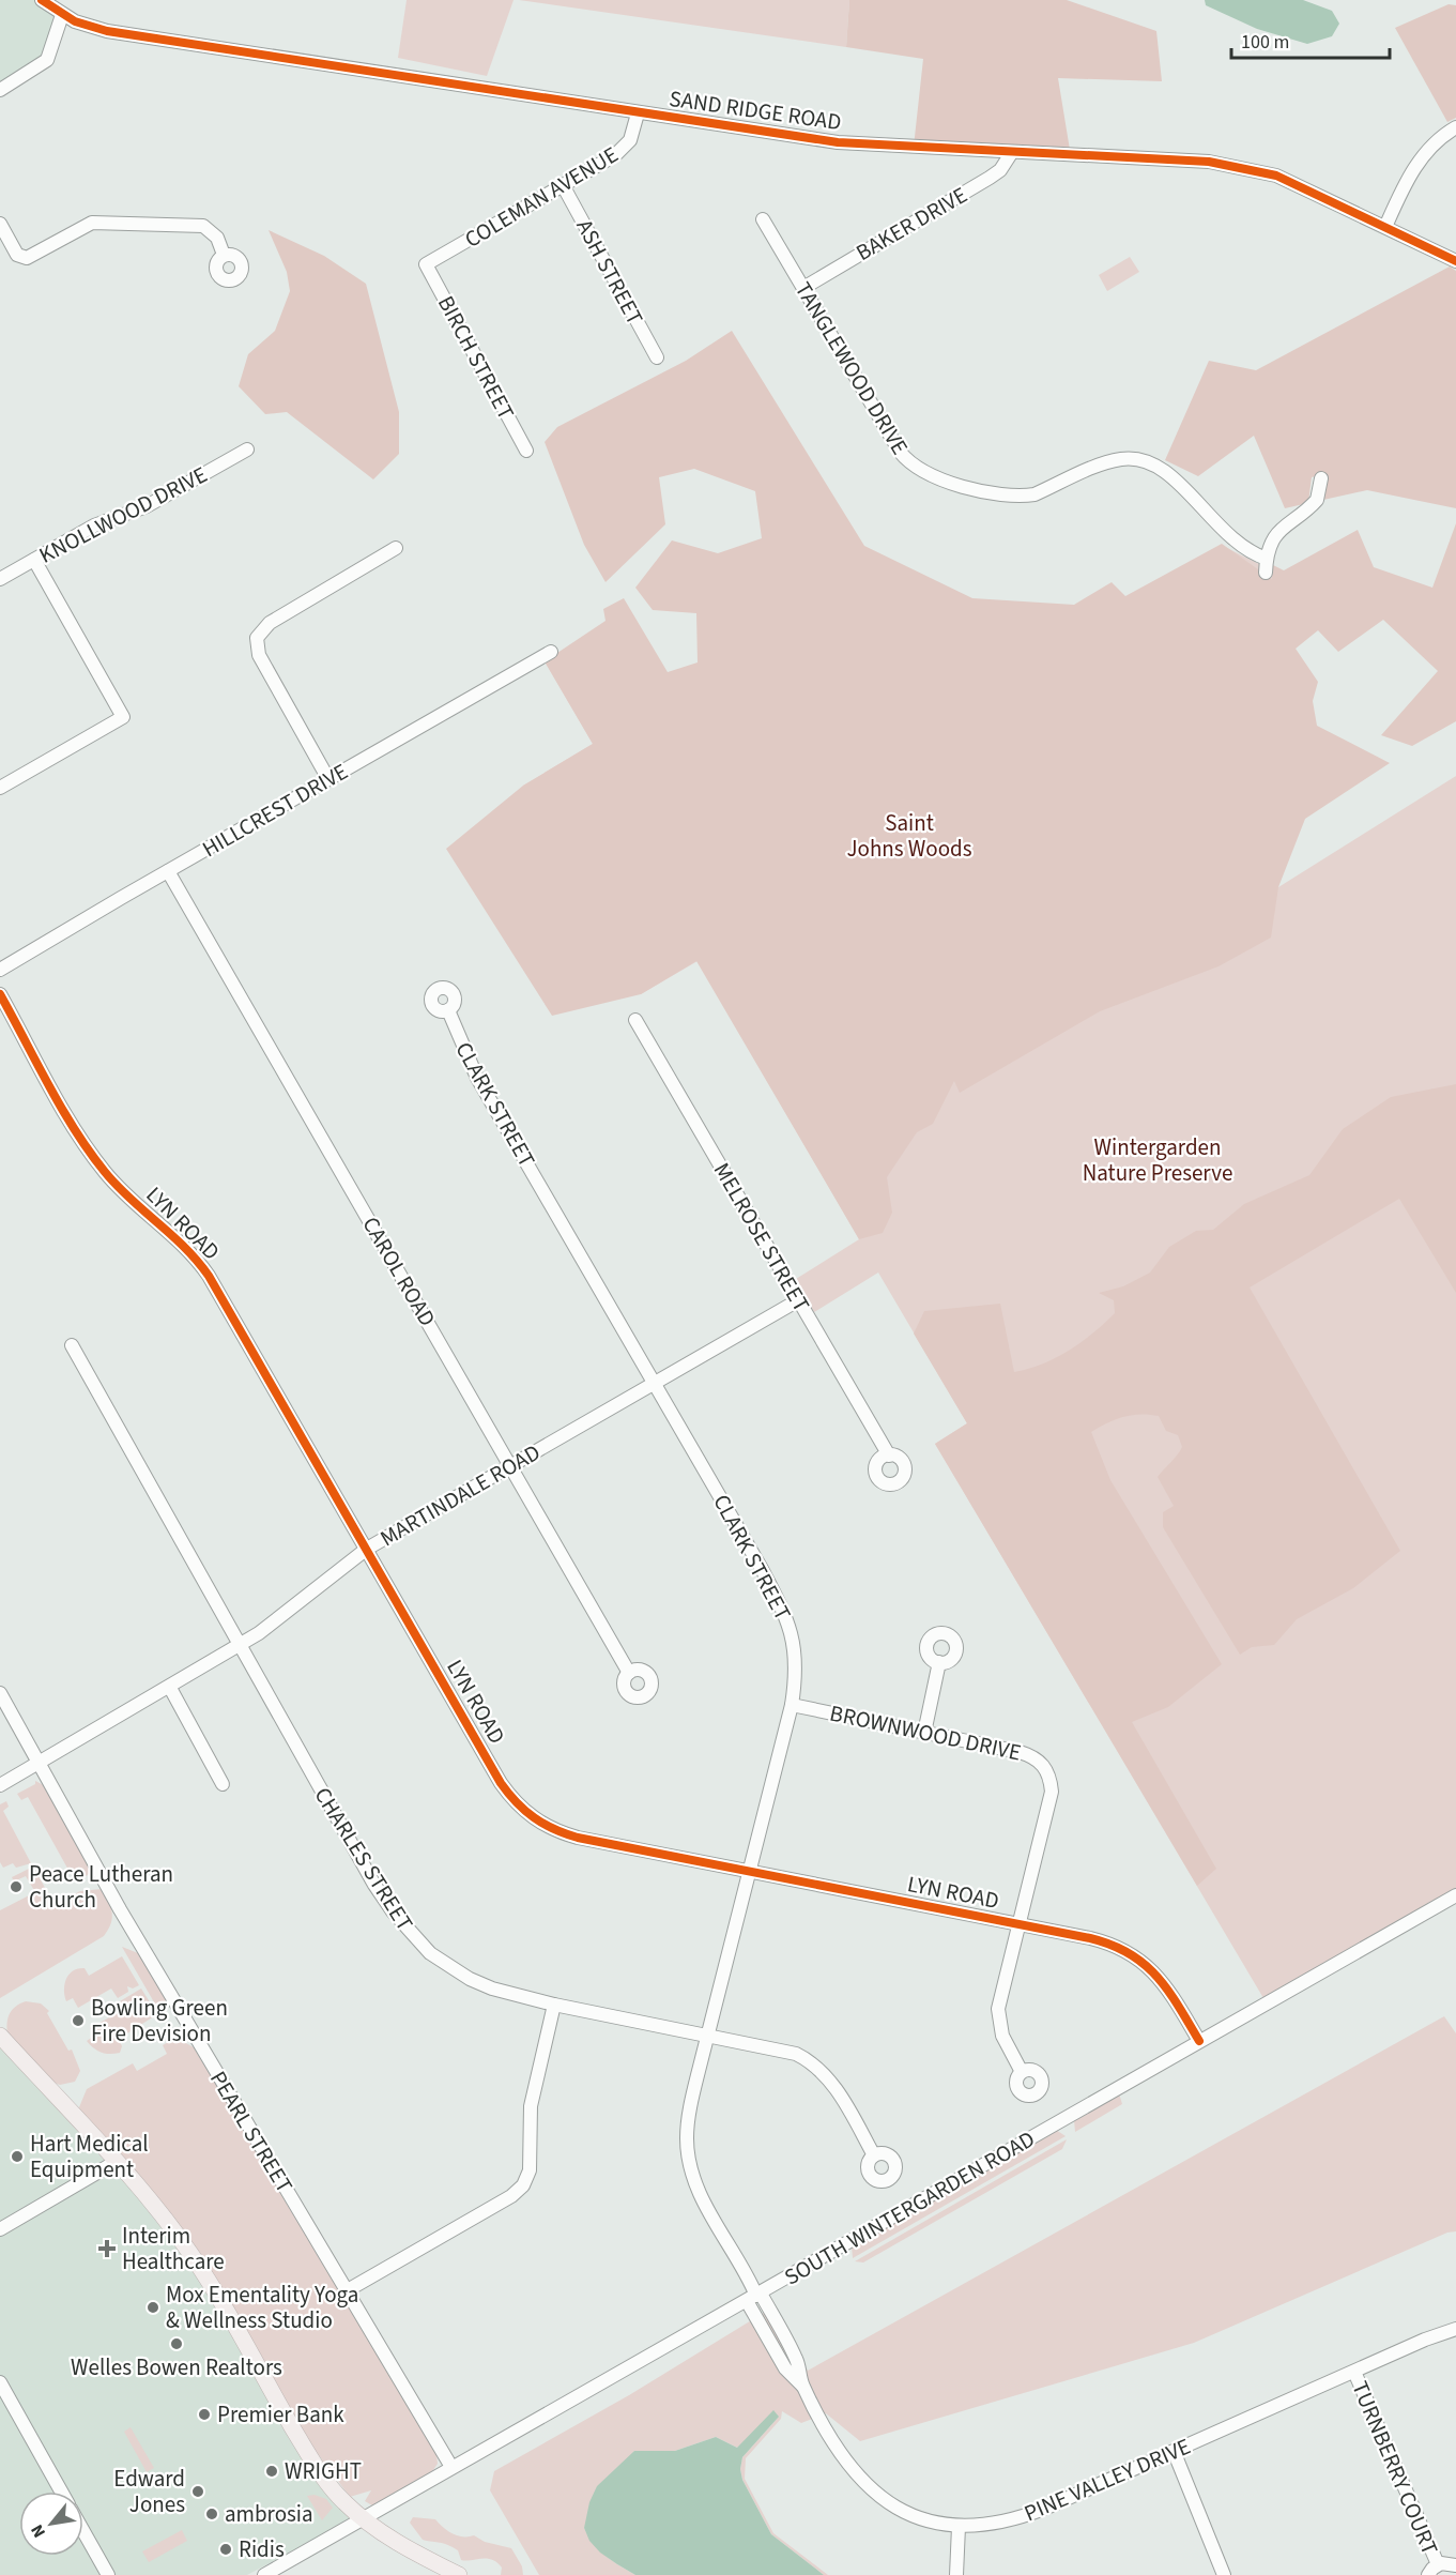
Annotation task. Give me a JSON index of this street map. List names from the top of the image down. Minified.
{"streets":{"street":["SAND RIDGE ROAD","COLEMAN AVENUE","BAKER DRIVE","ASH STREET","BIRCH STREET","TANGLEWOOD DRIVE","KNOLLWOOD DRIVE","HILLCREST DRIVE","CLARK STREET","LYN ROAD","MELROSE STREET","CAROL ROAD","MARTINDALE ROAD","BROWNWOOD DRIVE","CHARLES STREET","PEARL STREET","SOUTH WINTERGARDEN ROAD","TURNBERRY COURT","PINE VALLEY DRIVE"]},"crossings":[["SAND RIDGE ROAD","COLEMAN AVENUE"],["SAND RIDGE ROAD","BAKER DRIVE"],["COLEMAN AVENUE","ASH STREET"],["COLEMAN AVENUE","BIRCH STREET"],["BAKER DRIVE","TANGLEWOOD DRIVE"],["HILLCREST DRIVE","CAROL ROAD"],["CLARK STREET","LYN ROAD"],["CLARK STREET","MARTINDALE ROAD"],["CLARK STREET","BROWNWOOD DRIVE"],["CLARK STREET","CHARLES STREET"],["CLARK STREET","SOUTH WINTERGARDEN ROAD"],["CLARK STREET","PINE VALLEY DRIVE"],["LYN ROAD","MARTINDALE ROAD"],["LYN ROAD","BROWNWOOD DRIVE"],["LYN ROAD","SOUTH WINTERGARDEN ROAD"],["MELROSE STREET","MARTINDALE ROAD"],["CAROL ROAD","MARTINDALE ROAD"],["MARTINDALE ROAD","CHARLES STREET"],["MARTINDALE ROAD","PEARL STREET"],["PEARL STREET","SOUTH WINTERGARDEN ROAD"],["SOUTH WINTERGARDEN ROAD","PINE VALLEY DRIVE"],["TURNBERRY COURT","PINE VALLEY DRIVE"]],"parks":["Saint Johns Woods","Wintergarden Nature Preserve"],"places":{"other":["Peace Lutheran Church","Bowling Green Fire Devision","Hart Medical Equipment","Mox Ementality Yoga & Wellness Studio","Welles Bowen Realtors","Premier Bank","WRIGHT","Edward Jones","ambrosia","Ridis"],"health":["Interim Healthcare"]},"scale_bar":"100 m","north":"bottom left"}
